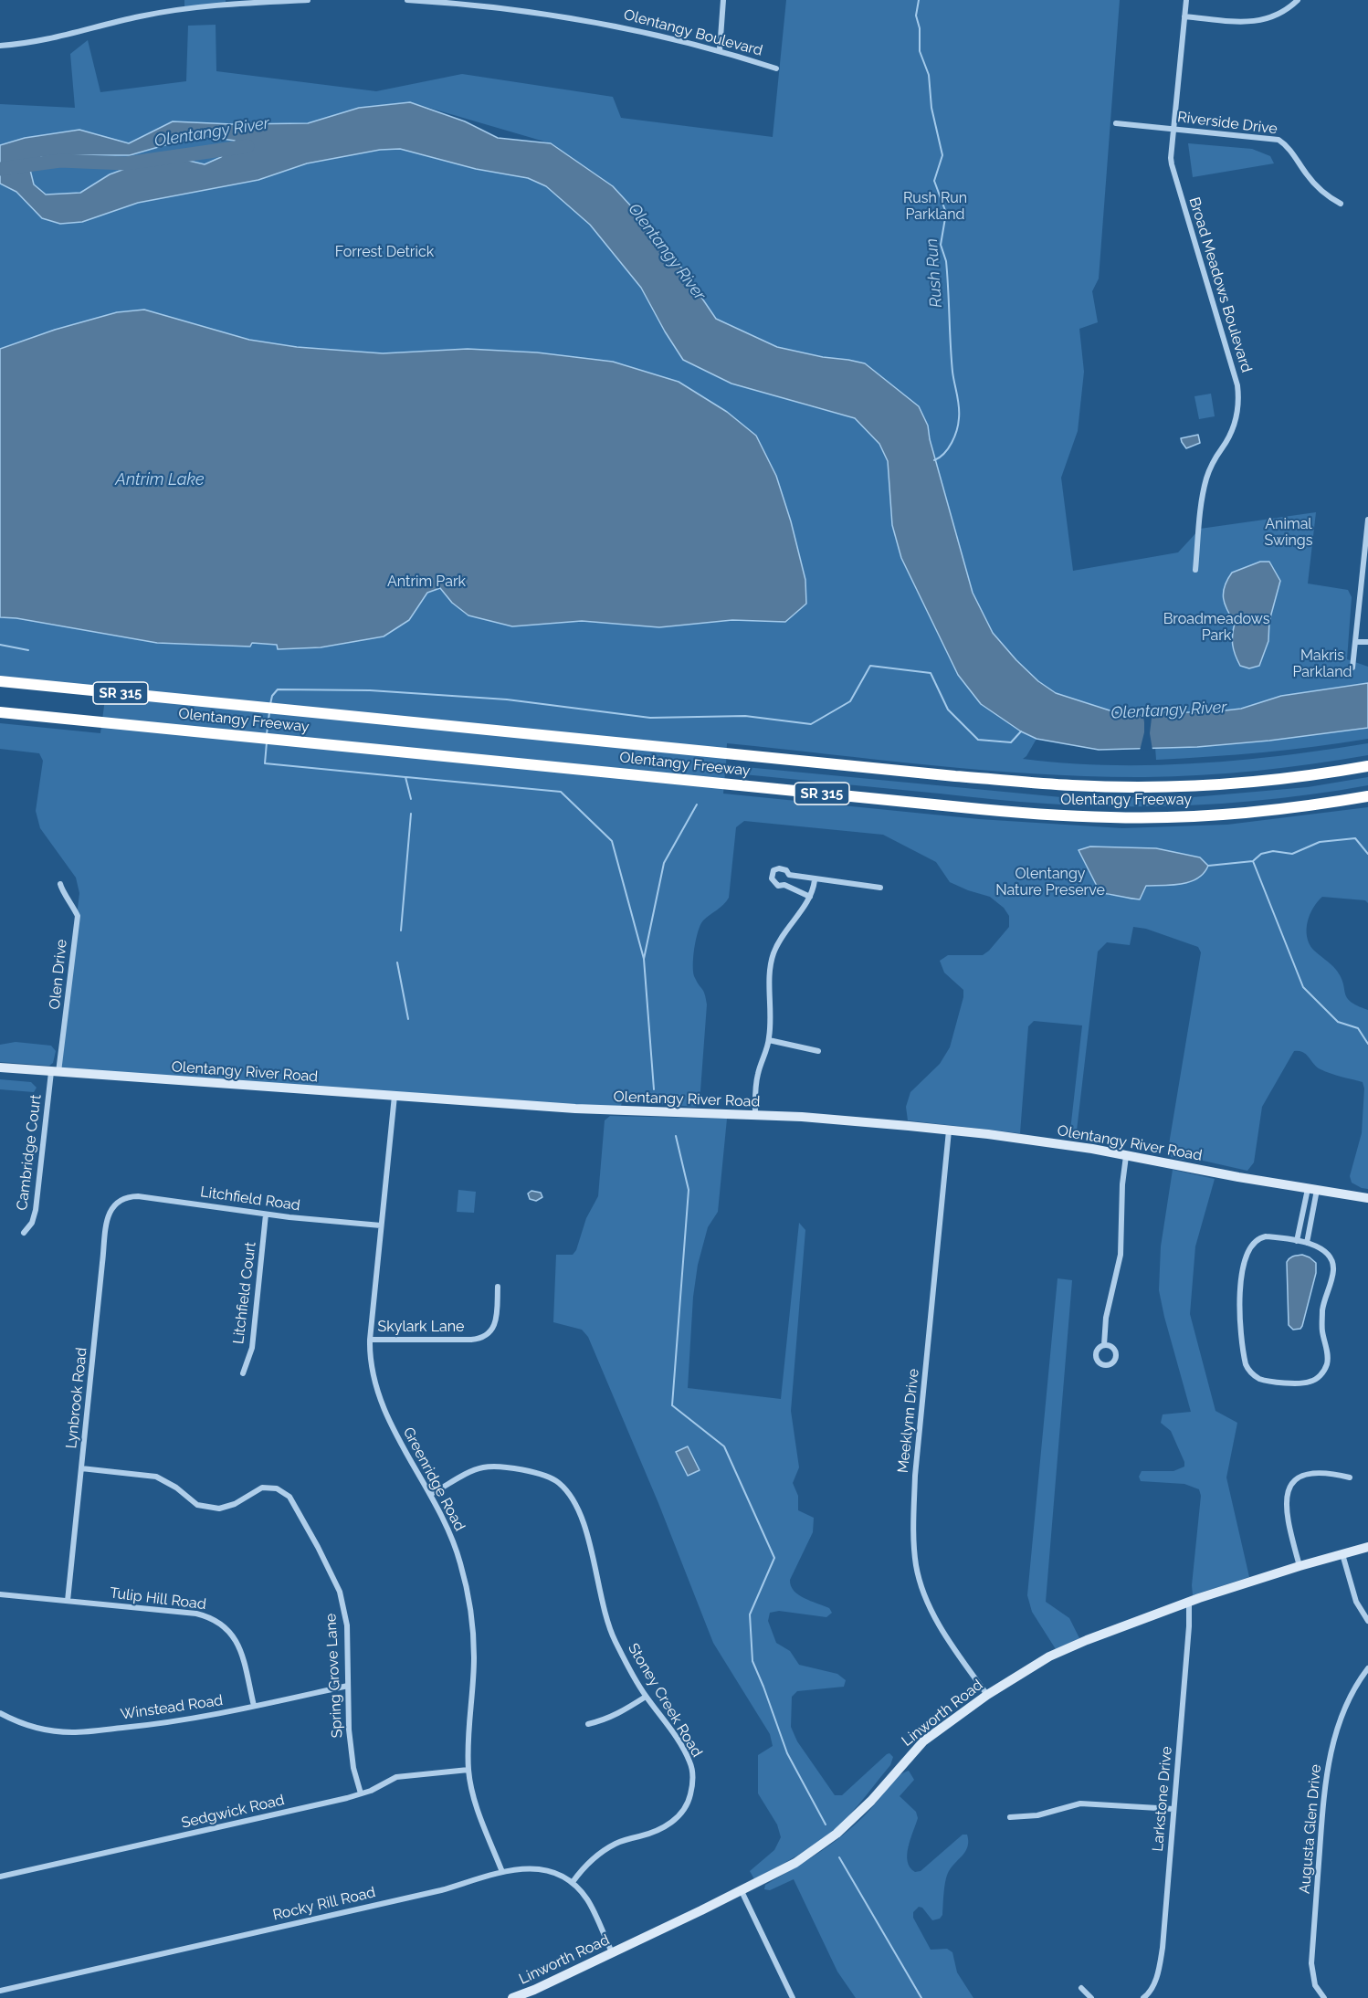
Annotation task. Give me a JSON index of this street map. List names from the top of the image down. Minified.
{"streets":{"highway":["SR 315","Olentangy Freeway"],"main road":["Olentangy River Road","Linworth Road"],"street":["Olentangy Boulevard","Riverside Drive","Broad Meadows Boulevard","Olen Drive","Cambridge Court","Litchfield Road","Litchfield Court","Skylark Lane","Lynbrook Road","Meeklynn Drive","Greenridge Road","Tulip Hill Road","Spring Grove Lane","Stoney Creek Road","Winstead Road","Larkstone Drive","Sedgwick Road","Augusta Glen Drive","Rocky Rill Road"]},"crossings":[["Riverside Drive","Broad Meadows Boulevard"],["Olen Drive","Olentangy River Road"],["Olen Drive","Cambridge Court"],["Olentangy River Road","Cambridge Court"],["Olentangy River Road","Meeklynn Drive"],["Olentangy River Road","Greenridge Road"],["Litchfield Road","Litchfield Court"],["Litchfield Road","Lynbrook Road"],["Litchfield Road","Greenridge Road"],["Skylark Lane","Greenridge Road"],["Lynbrook Road","Tulip Hill Road"],["Lynbrook Road","Spring Grove Lane"],["Meeklynn Drive","Linworth Road"],["Greenridge Road","Stoney Creek Road"],["Greenridge Road","Sedgwick Road"],["Greenridge Road","Rocky Rill Road"],["Tulip Hill Road","Winstead Road"],["Spring Grove Lane","Winstead Road"],["Spring Grove Lane","Sedgwick Road"],["Stoney Creek Road","Rocky Rill Road"],["Linworth Road","Larkstone Drive"],["Linworth Road","Rocky Rill Road"]],"water":["Olentangy River","Rush Run","Antrim Lake"],"parks":["Rush Run Parkland","Forrest Detrick","Animal Swings","Antrim Park","Broadmeadows Park","Makris Parkland","Olentangy Nature Preserve"]}
